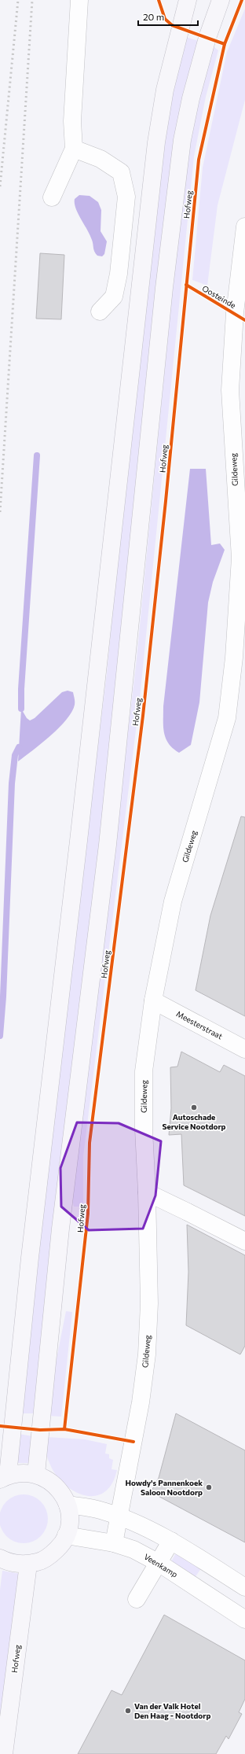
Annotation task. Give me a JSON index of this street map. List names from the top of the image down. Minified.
{"streets":{"main road":["Hofweg"],"street":["Gildeweg","Meesterstraat","Veenkamp"],"cycle path":["Oosteinde"]},"crossings":[["Gildeweg","Meesterstraat"],["Gildeweg","Veenkamp"]],"places":["Autoschade Service Nootdorp","Howdy's Pannenkoek Saloon Nootdorp","Van der Valk Hotel Den Haag - Nootdorp"],"scale_bar":"20 m"}
